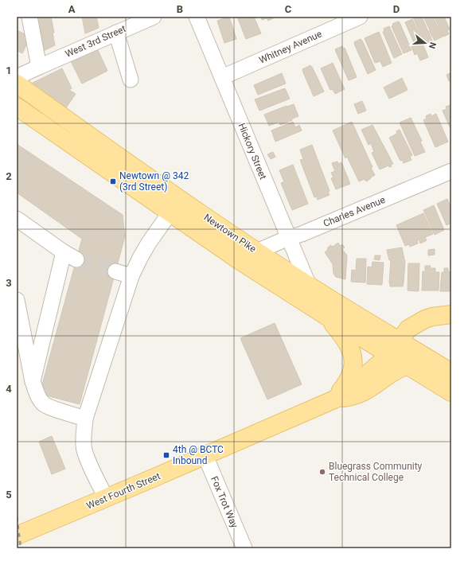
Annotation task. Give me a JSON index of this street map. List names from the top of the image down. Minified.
{"streets":{"main road":["Newtown Pike","West Fourth Street"],"street":["West 3rd Street","Whitney Avenue","Hickory Street","Charles Avenue","Fox Trot Way"]},"crossings":[["Whitney Avenue","Hickory Street"],["Hickory Street","Charles Avenue"],["Hickory Street","Newtown Pike"],["Charles Avenue","Newtown Pike"],["Newtown Pike","West Fourth Street"],["West Fourth Street","Fox Trot Way"]],"places":{"transit":["Newtown @ 342 (3rd Street)","4th @ BCTC Inbound"],"other":["Bluegrass Community Technical College"]},"north":"right","grid":{"columns":["A","B","C","D"],"rows":["1","2","3","4","5"]}}
